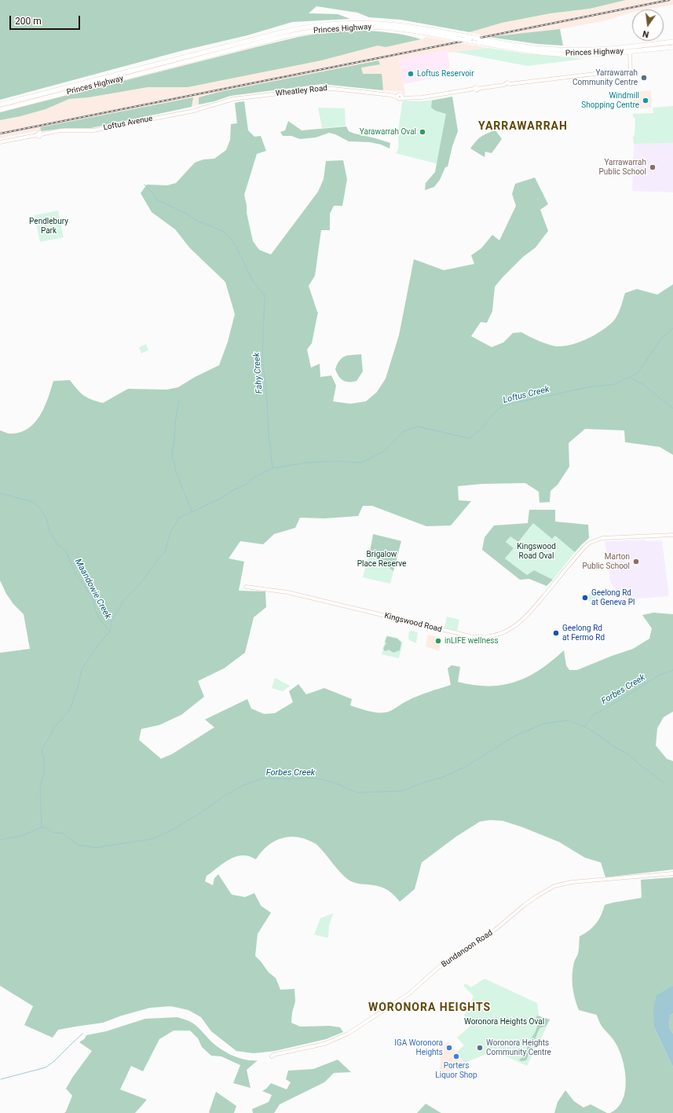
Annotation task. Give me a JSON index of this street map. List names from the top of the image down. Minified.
{"streets":{"highway":["Princes Highway"],"street":["Wheatley Road","Loftus Avenue","Kingswood Road","Bundanoon Road"]},"crossings":[["Princes Highway","Wheatley Road"],["Wheatley Road","Loftus Avenue"]],"districts":["YARRAWARRAH","WORONORA HEIGHTS"],"water":["Fahy Creek","Loftus Creek","Maandowie Creek","Forbes Creek"],"parks":["Pendlebury Park","Kingswood Road Oval","Brigalow Place Reserve","Woronora Heights Oval"],"places":["Loftus Reservoir","Yarrawarrah Community Centre","Windmill Shopping Centre","Yarawarrah Oval","Yarrawarrah Public School","Marton Public School","Geelong Rd at Geneva Pl","Geelong Rd at Fermo Rd","inLIFE wellness","IGA Woronora Heights","Woronora Heights Community Centre","Porters Liquor Shop"],"scale_bar":"200 m","north":"bottom"}
